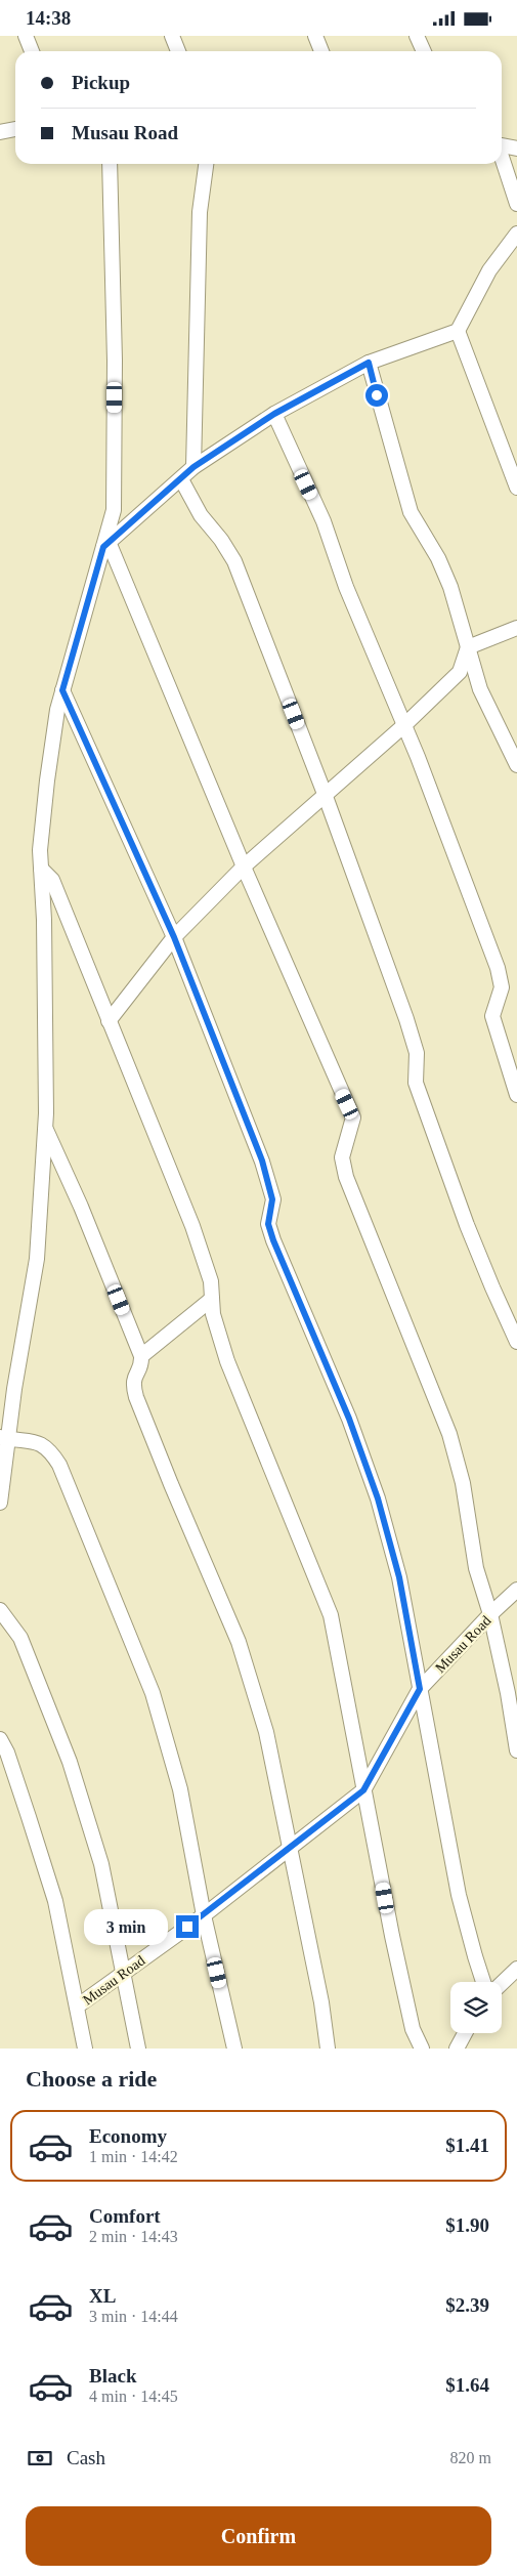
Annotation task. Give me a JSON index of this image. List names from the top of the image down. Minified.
{"streets":{"street":["Musau Road"]},"page":{"status":"14:38","banner":["Pickup","Musau Road"],"bubble":"3 min","heading":"Choose a ride","list":[{"name":"Economy","note":"1 min · 14:42","value":"$1.41"},{"name":"Comfort","note":"2 min · 14:43","value":"$1.90"},{"name":"XL","note":"3 min · 14:44","value":"$2.39"},{"name":"Black","note":"4 min · 14:45","value":"$1.64"}],"pay":["Cash","820 m"],"buttons":"Confirm"}}
